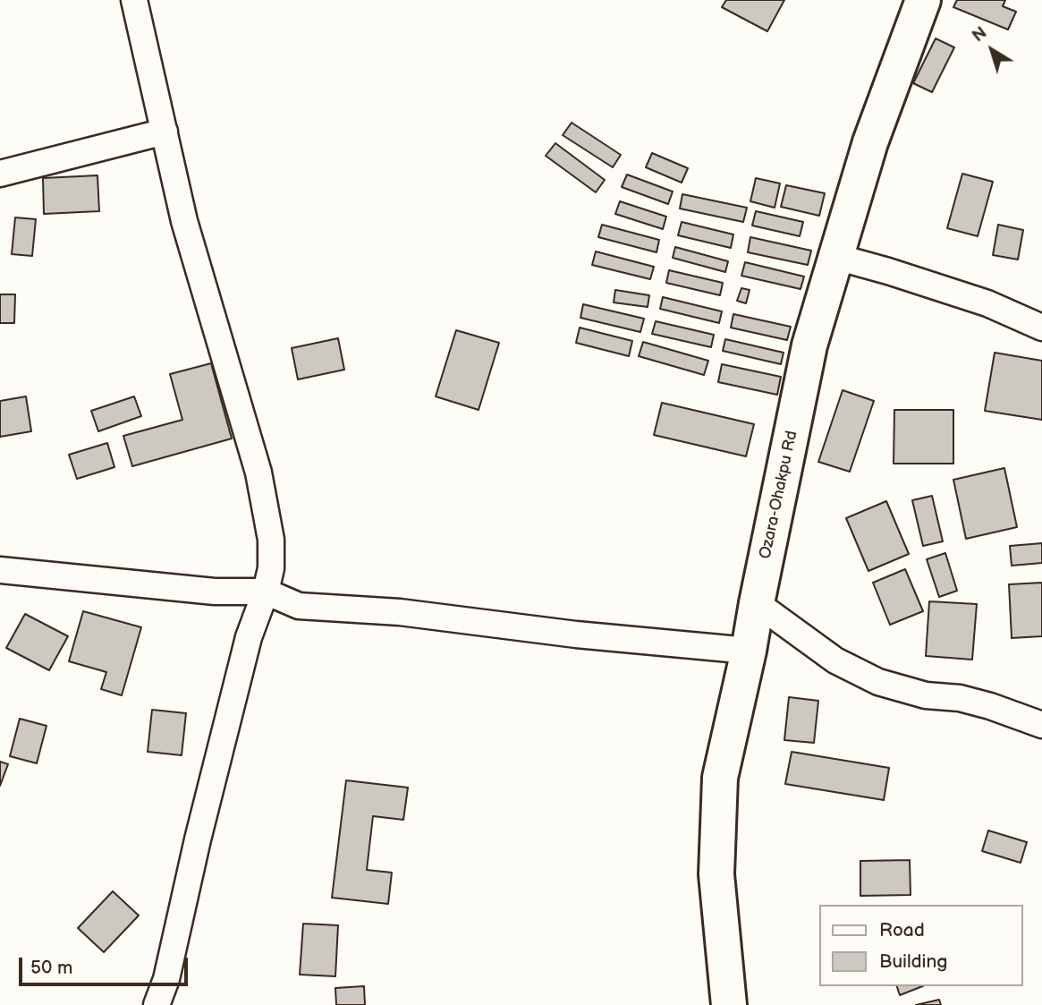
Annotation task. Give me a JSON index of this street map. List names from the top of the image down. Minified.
{"streets":{"main road":["Ozara-Ohakpu Rd"]},"legend":["Road","Building"],"scale_bar":"50 m","north":"top left"}
